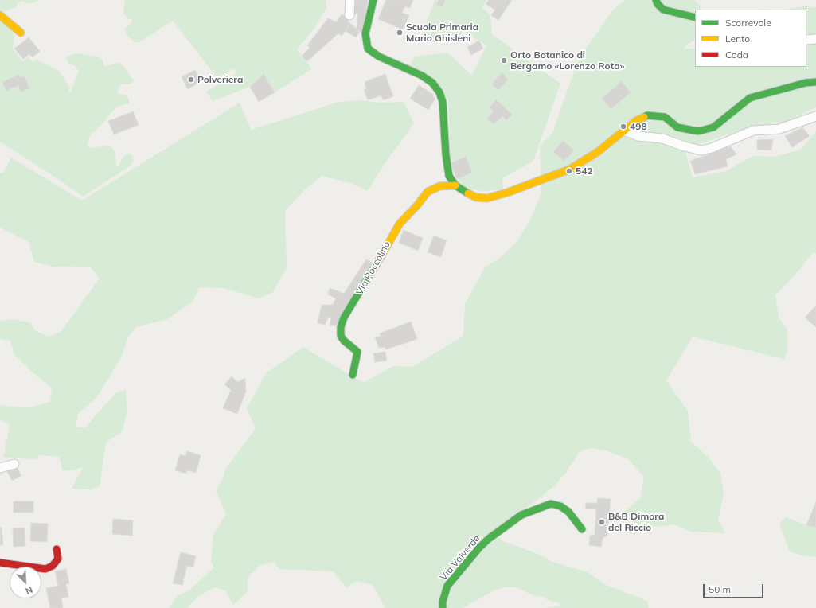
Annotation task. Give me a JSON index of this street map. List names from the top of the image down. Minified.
{"streets":{"street":["Via Roccolino","Via Valverde"]},"places":["Scuola Primaria Mario Ghisleni","Orto Botanico di Bergamo «Lorenzo Rota»","Polveriera","498","542","B&B Dimora del Riccio"],"legend":["Scorrevole","Lento","Coda"],"scale_bar":"50 m","north":"bottom right"}
